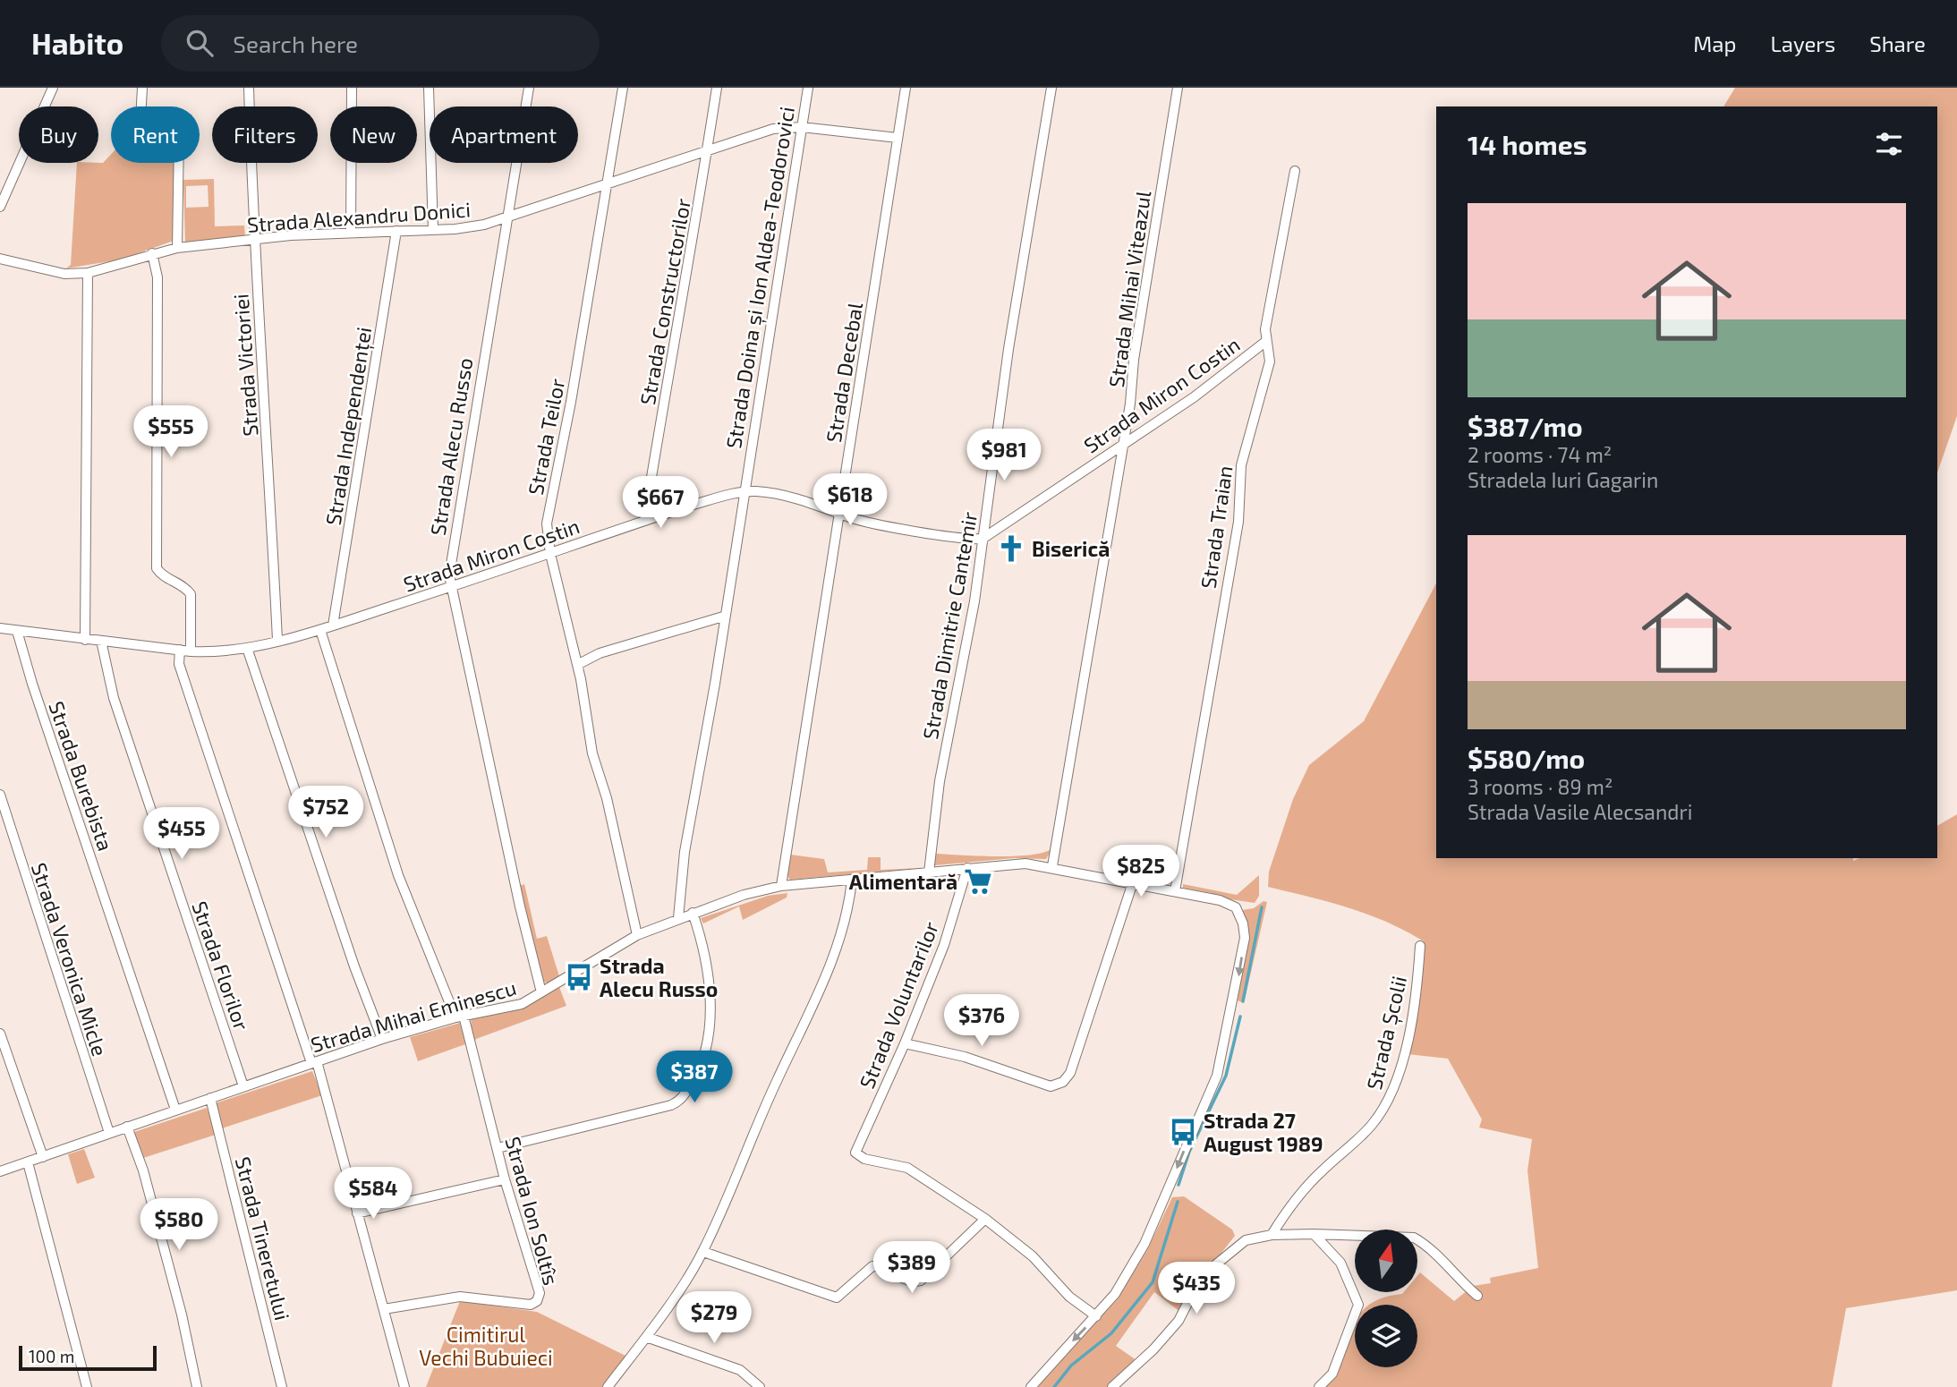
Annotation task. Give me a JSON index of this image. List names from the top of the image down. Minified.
{"streets":{"street":["Strada Alexandru Donici","Strada Doina și Ion Aldea-Teodorovici","Strada Mihai Viteazul","Strada Constructorilor","Strada Victoriei","Strada Decebal","Strada Miron Costin","Strada Independenței","Strada Teilor","Strada Alecu Russo","Strada Traian","Strada Dimitrie Cantemir","Strada Burebista","Strada Veronica Micle","Strada Florilor","Strada Voluntarilor","Strada Mihai Eminescu","Strada Școlii","Strada Ion Soltîs","Strada Tineretului"]},"crossings":[["Strada Alexandru Donici","Strada Doina și Ion Aldea-Teodorovici"],["Strada Alexandru Donici","Strada Constructorilor"],["Strada Alexandru Donici","Strada Victoriei"],["Strada Alexandru Donici","Strada Decebal"],["Strada Alexandru Donici","Strada Independenței"],["Strada Alexandru Donici","Strada Teilor"],["Strada Alexandru Donici","Strada Alecu Russo"],["Strada Doina și Ion Aldea-Teodorovici","Strada Miron Costin"],["Strada Doina și Ion Aldea-Teodorovici","Strada Mihai Eminescu"],["Strada Mihai Viteazul","Strada Miron Costin"],["Strada Mihai Viteazul","Strada Mihai Eminescu"],["Strada Constructorilor","Strada Miron Costin"],["Strada Victoriei","Strada Miron Costin"],["Strada Decebal","Strada Miron Costin"],["Strada Decebal","Strada Mihai Eminescu"],["Strada Miron Costin","Strada Independenței"],["Strada Miron Costin","Strada Teilor"],["Strada Miron Costin","Strada Alecu Russo"],["Strada Miron Costin","Strada Traian"],["Strada Miron Costin","Strada Dimitrie Cantemir"],["Strada Miron Costin","Strada Burebista"],["Strada Miron Costin","Strada Florilor"],["Strada Teilor","Strada Mihai Eminescu"],["Strada Alecu Russo","Strada Mihai Eminescu"],["Strada Traian","Strada Mihai Eminescu"],["Strada Dimitrie Cantemir","Strada Mihai Eminescu"],["Strada Burebista","Strada Mihai Eminescu"],["Strada Veronica Micle","Strada Mihai Eminescu"],["Strada Florilor","Strada Mihai Eminescu"],["Strada Voluntarilor","Strada Mihai Eminescu"],["Strada Mihai Eminescu","Strada Ion Soltîs"],["Strada Mihai Eminescu","Strada Tineretului"]],"parks":["Cimitirul Vechi Bubuieci"],"places":{"church":["Biserică"],"supermarket":["Alimentară"],"bus stop":["Strada Alecu Russo","Strada 27 August 1989"]},"scale_bar":"100 m","north":"top","page":{"header":"Habito","search":"Search here","nav":["Map","Layers","Share"],"chip":["Buy","Rent","Filters","New","Apartment"],"heading":"14 homes","list":[{"name":"$387/mo","note":"2 rooms · 74 m² · Stradela Iuri Gagarin"},{"name":"$580/mo","note":"3 rooms · 89 m² · Strada Vasile Alecsandri"}],"price":["$555","$981","$618","$667","$752","$455","$825","$376","$387","$584","$580","$389","$435","$279"],"scale":"100 m"}}
